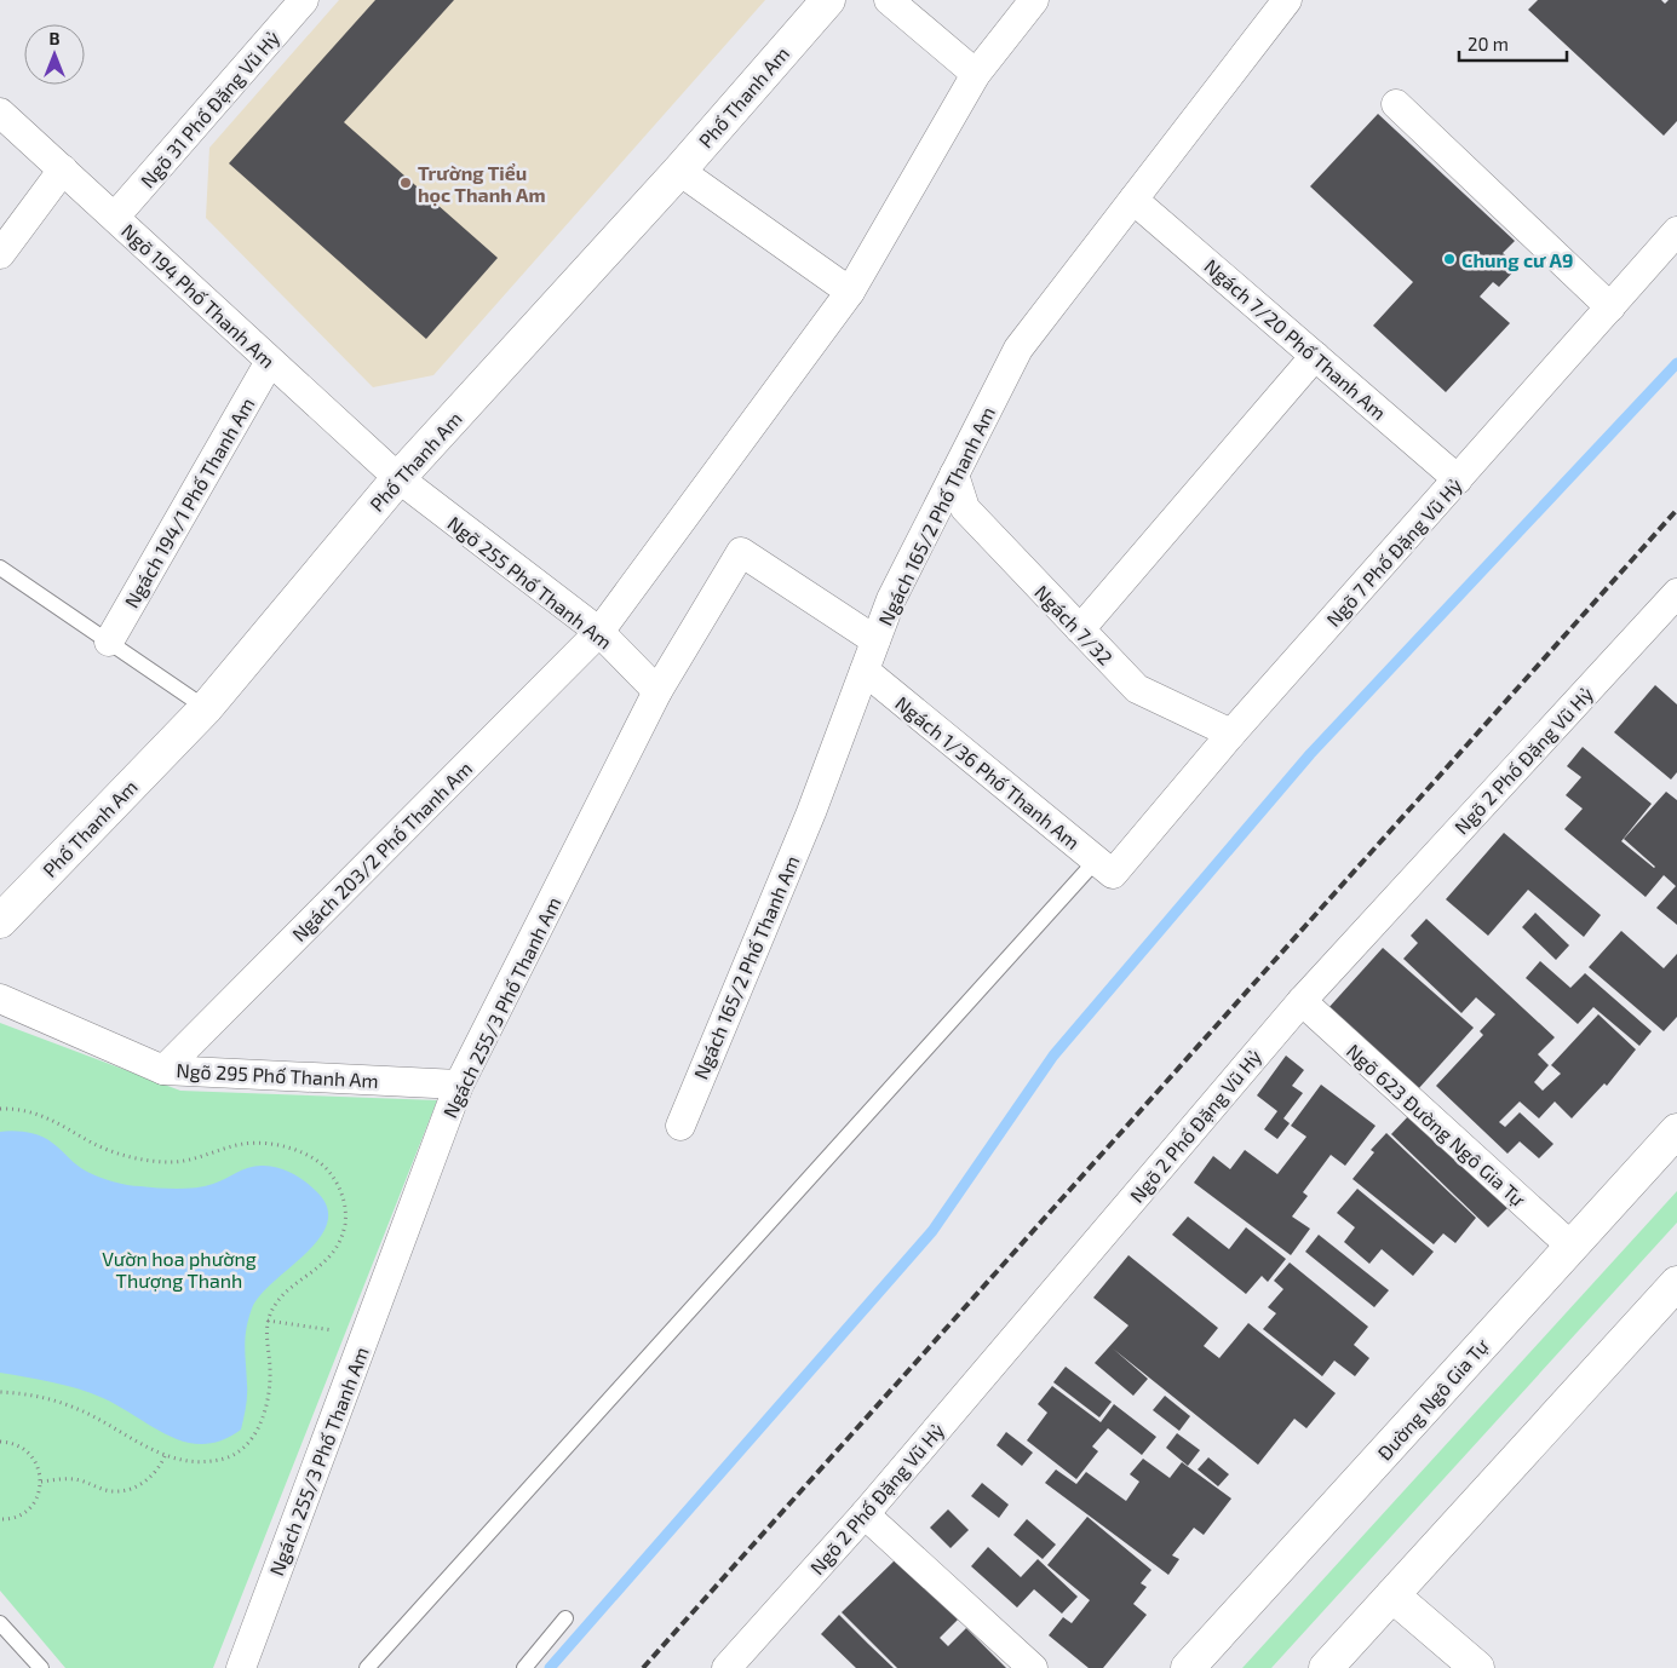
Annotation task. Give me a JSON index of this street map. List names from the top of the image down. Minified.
{"streets":{"street":["Phố Thanh Am","Ngõ 31 Phố Đặng Vũ Hỷ","Ngõ 194 Phố Thanh Am","Ngách 7/20 Phố Thanh Am","Ngách 194/1 Phố Thanh Am","Ngách 165/2 Phố Thanh Am","Ngõ 7 Phố Đặng Vũ Hỷ","Ngõ 255 Phố Thanh Am","Ngách 7/32","Ngõ 2 Phố Đặng Vũ Hỷ","Ngách 1/36 Phố Thanh Am","Ngách 203/2 Phố Thanh Am","Ngách 255/3 Phố Thanh Am","Ngõ 295 Phố Thanh Am","Ngõ 623 Đường Ngô Gia Tự","Đường Ngô Gia Tự"]},"crossings":[["Phố Thanh Am","Ngõ 194 Phố Thanh Am"],["Phố Thanh Am","Ngõ 255 Phố Thanh Am"],["Ngõ 31 Phố Đặng Vũ Hỷ","Ngõ 194 Phố Thanh Am"],["Ngõ 194 Phố Thanh Am","Ngách 194/1 Phố Thanh Am"],["Ngõ 194 Phố Thanh Am","Ngõ 255 Phố Thanh Am"],["Ngách 7/20 Phố Thanh Am","Ngách 165/2 Phố Thanh Am"],["Ngách 7/20 Phố Thanh Am","Ngõ 7 Phố Đặng Vũ Hỷ"],["Ngách 165/2 Phố Thanh Am","Ngách 7/32"],["Ngách 165/2 Phố Thanh Am","Ngách 1/36 Phố Thanh Am"],["Ngách 165/2 Phố Thanh Am","Ngách 255/3 Phố Thanh Am"],["Ngõ 7 Phố Đặng Vũ Hỷ","Ngách 7/32"],["Ngõ 7 Phố Đặng Vũ Hỷ","Ngách 1/36 Phố Thanh Am"],["Ngõ 255 Phố Thanh Am","Ngách 203/2 Phố Thanh Am"],["Ngõ 255 Phố Thanh Am","Ngách 255/3 Phố Thanh Am"],["Ngõ 2 Phố Đặng Vũ Hỷ","Ngõ 623 Đường Ngô Gia Tự"],["Ngách 203/2 Phố Thanh Am","Ngõ 295 Phố Thanh Am"],["Ngách 255/3 Phố Thanh Am","Ngõ 295 Phố Thanh Am"],["Ngõ 623 Đường Ngô Gia Tự","Đường Ngô Gia Tự"]],"parks":["Vườn hoa phường Thượng Thanh"],"places":["Trường Tiểu học Thanh Am","Chung cư A9"],"scale_bar":"20 m","north":"top"}
